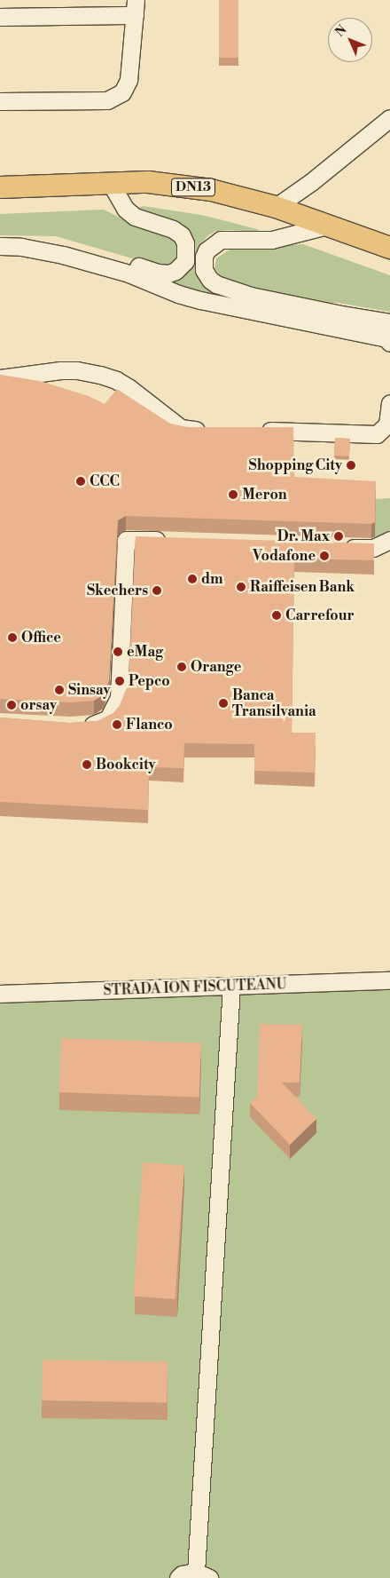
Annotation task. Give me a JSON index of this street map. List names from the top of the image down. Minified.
{"streets":{"main road":["DN13"],"street":["STRADA ION FISCUTEANU"]},"places":["Shopping City","CCC","Meron","Dr. Max","Vodafone","dm","Raiffeisen Bank","Skechers","Carrefour","Office","eMag","Orange","Pepco","Sinsay","Banca Transilvania","orsay","Flanco","Bookcity"],"north":"top left"}
